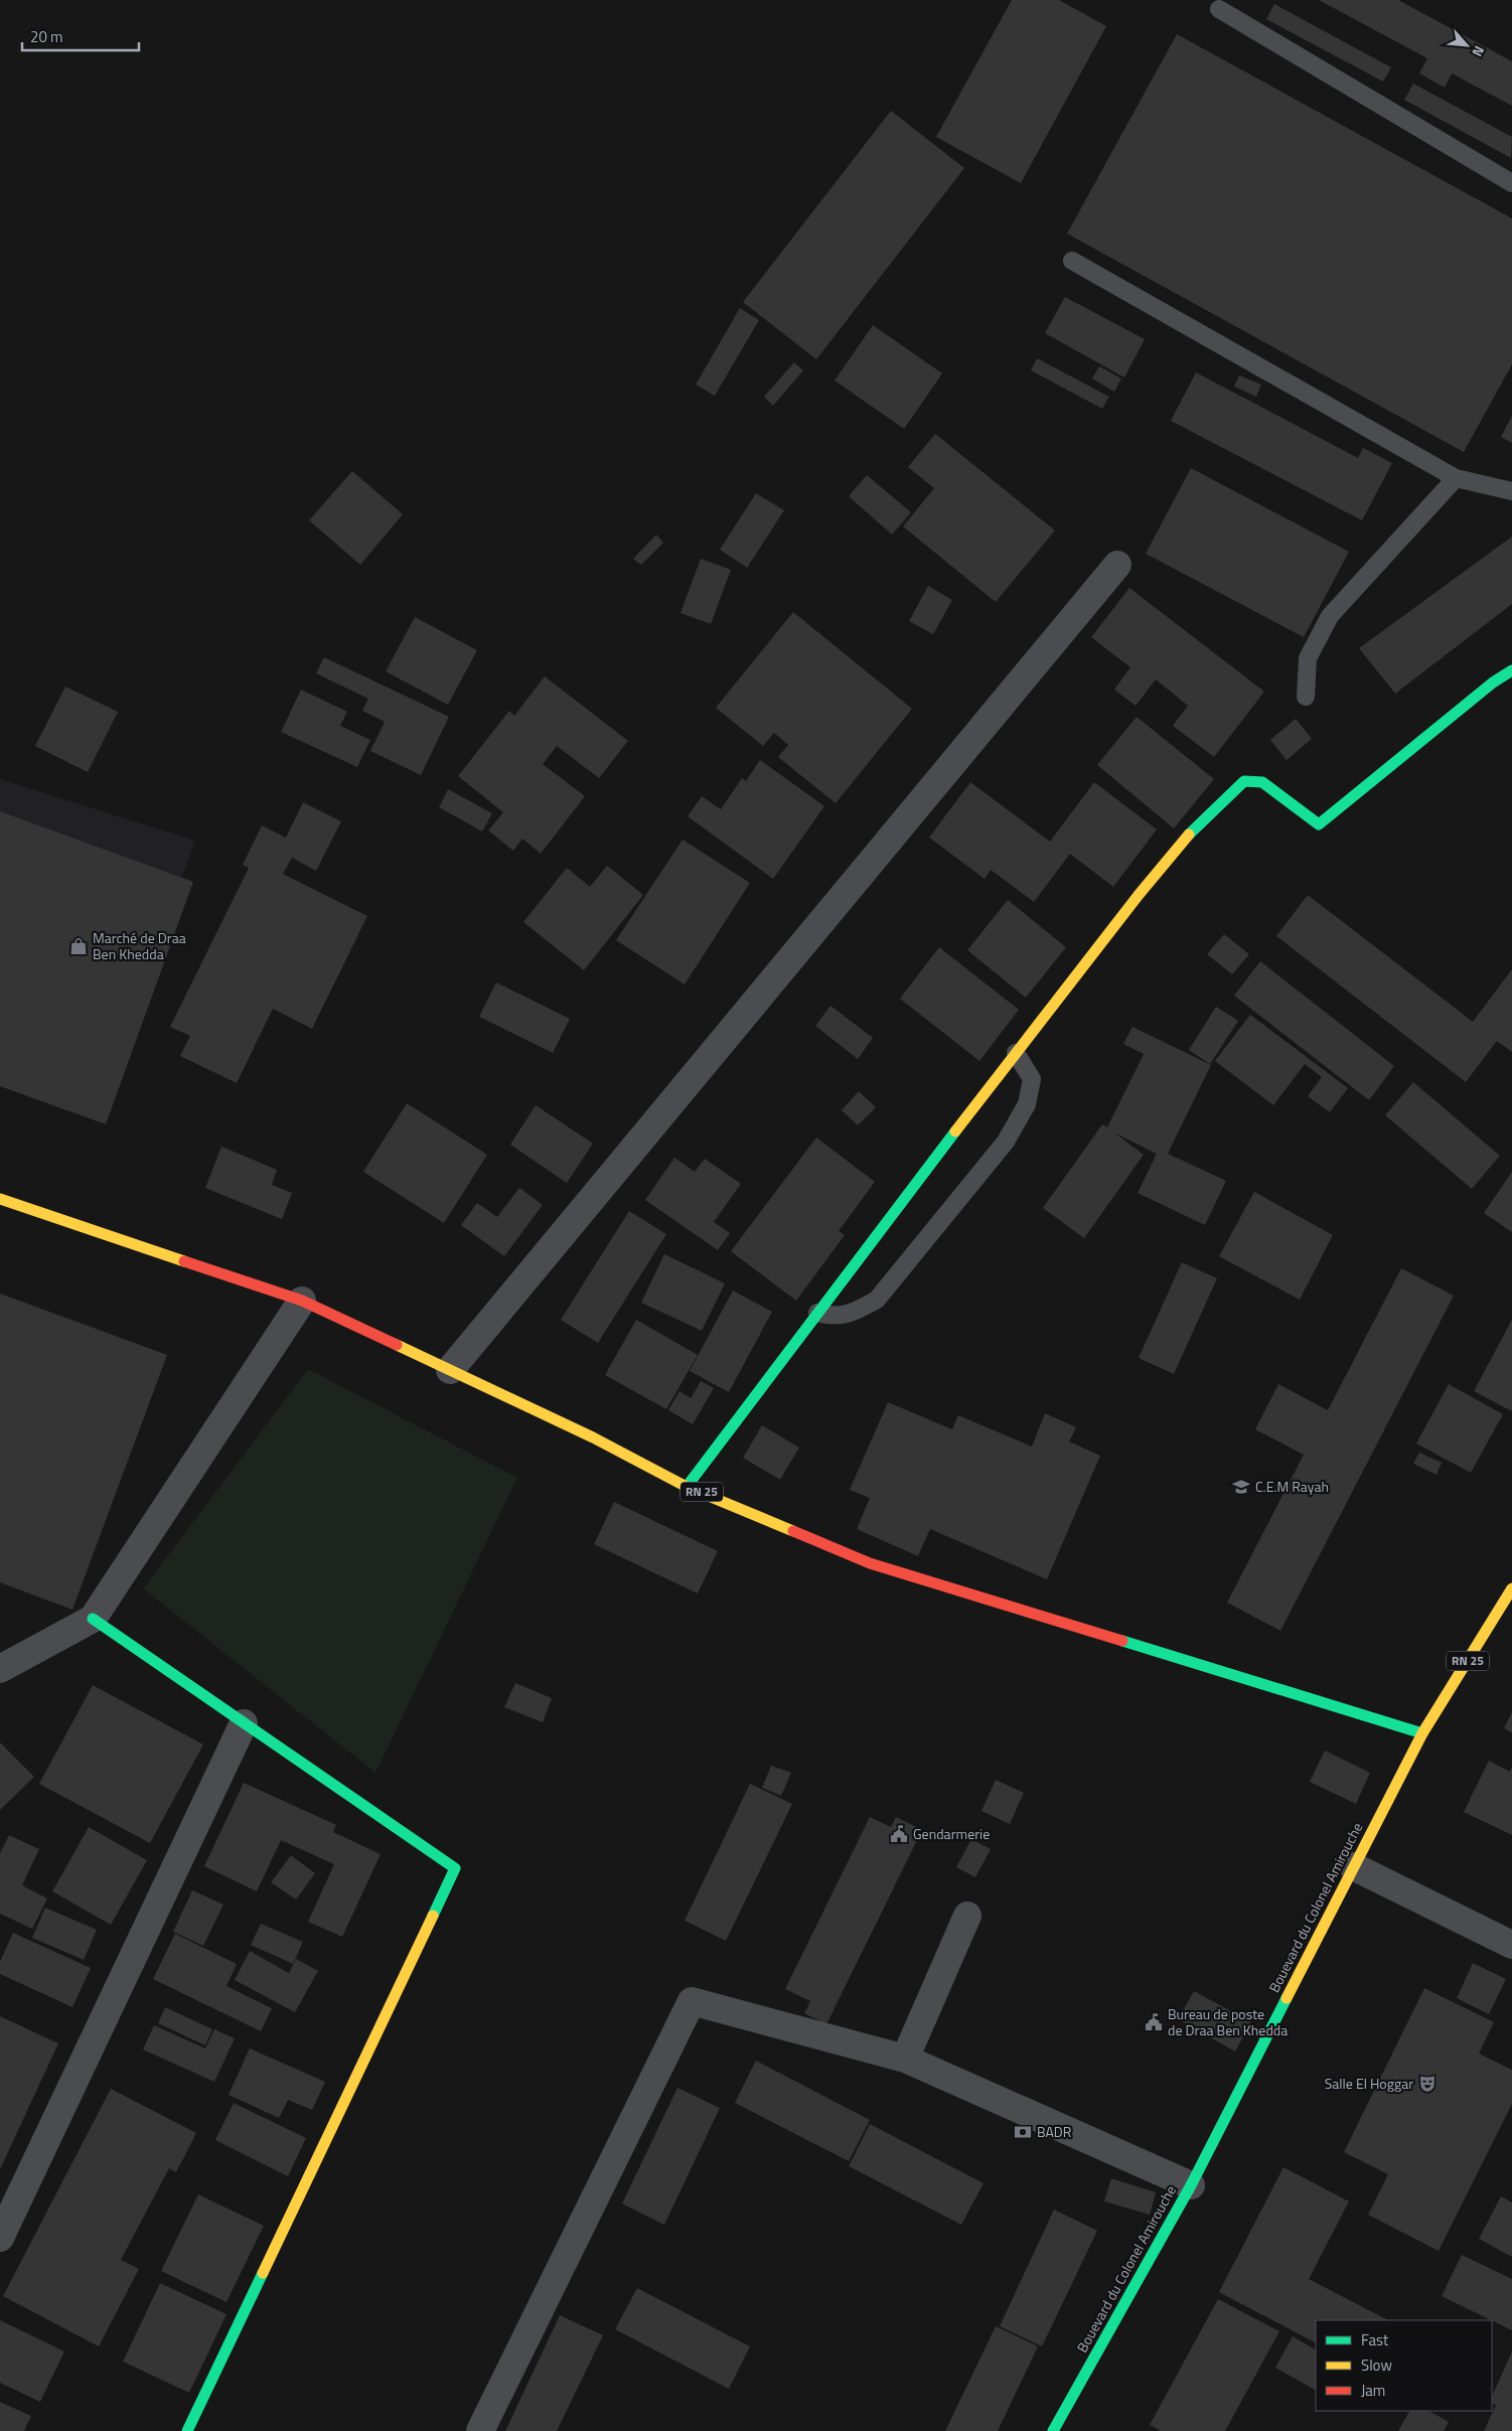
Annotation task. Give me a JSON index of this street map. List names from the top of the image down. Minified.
{"streets":{"main road":["RN 25","Bouevard du Colonel Amirouche"]},"crossings":[["RN 25","Bouevard du Colonel Amirouche"]],"places":{"shop":["Marché de Draa Ben Khedda"],"school or university":["C.E.M Rayah"],"public building":["Gendarmerie","Bureau de poste de Draa Ben Khedda"],"theatre":["Salle El Hoggar"],"bank":["BADR"]},"legend":["Fast","Slow","Jam"],"scale_bar":"20 m","north":"bottom right"}
